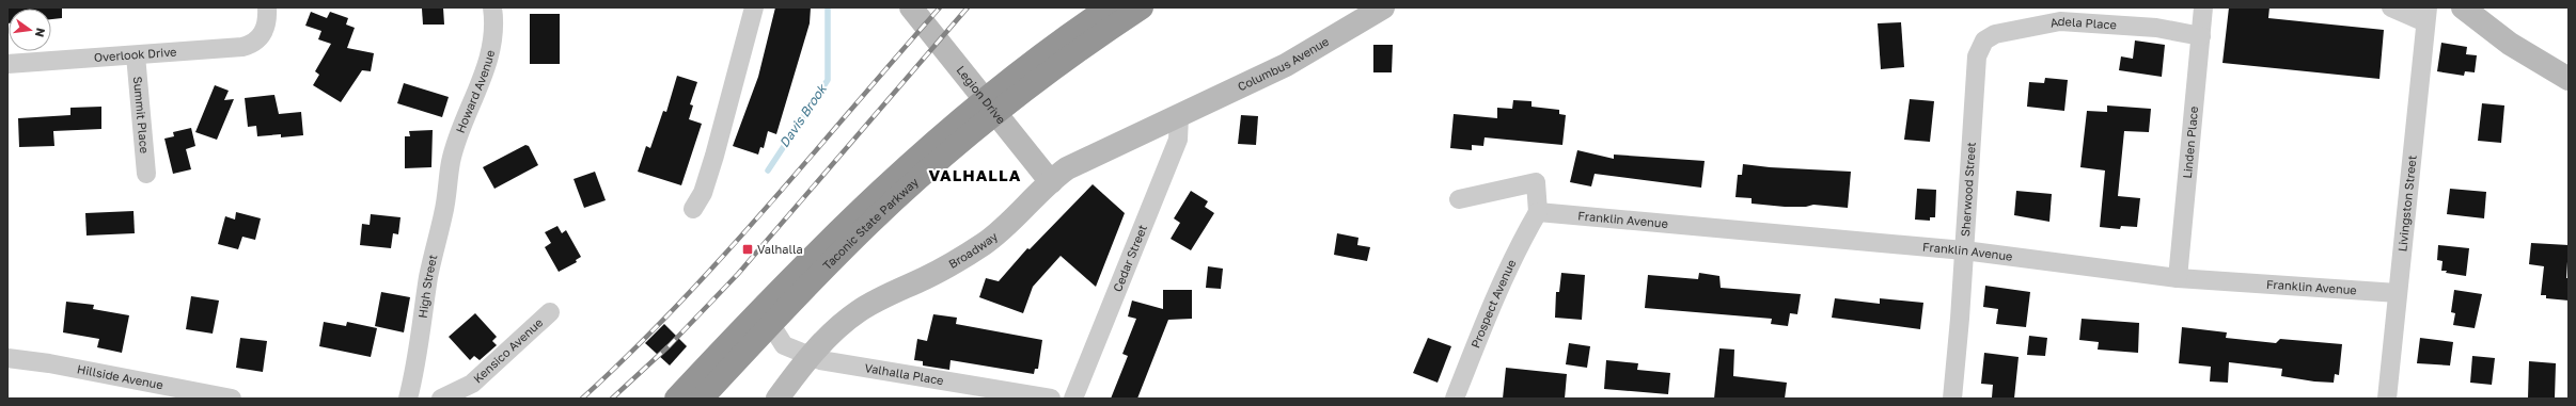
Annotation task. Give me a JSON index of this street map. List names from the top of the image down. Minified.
{"streets":{"highway":["Taconic State Parkway"],"street":["Adela Place","Overlook Drive","Columbus Avenue","Howard Avenue","Legion Drive","Summit Place","Linden Place","Sherwood Street","Livingston Street","Franklin Avenue","Broadway","Cedar Street","High Street","Prospect Avenue","Kensico Avenue","Valhalla Place","Hillside Avenue"]},"crossings":[["Adela Place","Linden Place"],["Adela Place","Sherwood Street"],["Overlook Drive","Summit Place"],["Columbus Avenue","Broadway"],["Columbus Avenue","Cedar Street"],["Howard Avenue","High Street"],["Legion Drive","Broadway"],["Linden Place","Franklin Avenue"],["Sherwood Street","Franklin Avenue"],["Livingston Street","Franklin Avenue"],["Franklin Avenue","Prospect Avenue"],["Taconic State Parkway","Valhalla Place"],["Broadway","Cedar Street"],["Broadway","Valhalla Place"]],"districts":["VALHALLA"],"water":["Davis Brook"],"places":{"transit":["Valhalla"]},"north":"right"}
